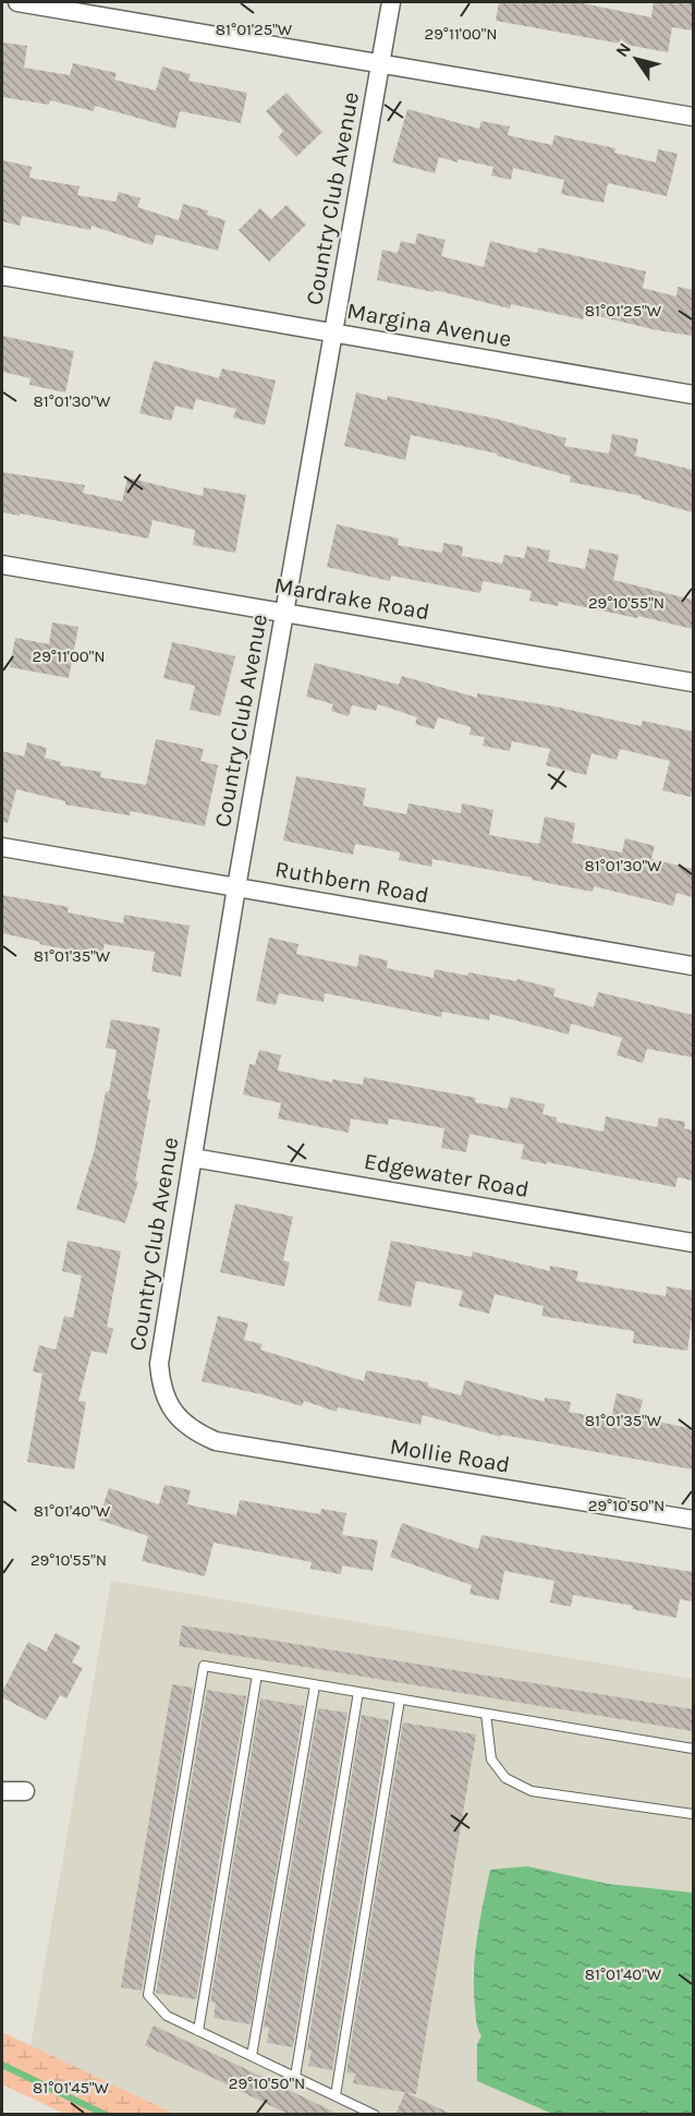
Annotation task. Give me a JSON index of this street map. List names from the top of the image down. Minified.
{"streets":{"street":["Country Club Avenue","Margina Avenue","Mardrake Road","Ruthbern Road","Edgewater Road","Mollie Road"]},"crossings":[["Country Club Avenue","Margina Avenue"],["Country Club Avenue","Mardrake Road"],["Country Club Avenue","Ruthbern Road"],["Country Club Avenue","Edgewater Road"],["Country Club Avenue","Mollie Road"]],"north":"top left","coordinates":["81°01'25\"W","29°11'00\"N","81°01'30\"W","29°10'55\"N","81°01'35\"W","29°10'50\"N","81°01'40\"W","81°01'45\"W"]}
